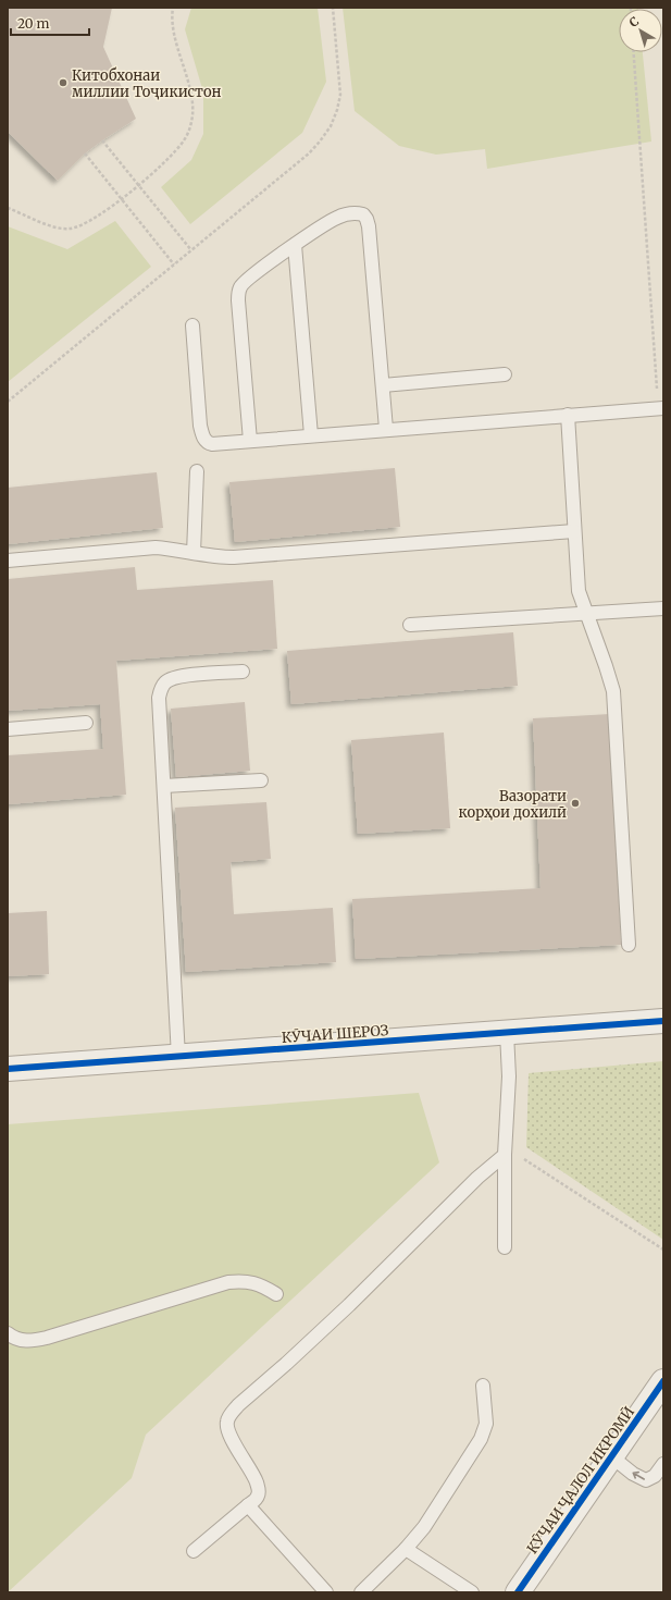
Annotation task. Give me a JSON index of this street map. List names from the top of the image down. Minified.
{"streets":{"street":["КӮЧАИ ШЕРОЗ","КӮЧАИ ҶАЛОЛ ИКРОМӢ"]},"places":["Китобхонаи миллии Тоҷикистон","Вазорати корҳои дохилӣ"],"scale_bar":"20 m","north":"top left"}
